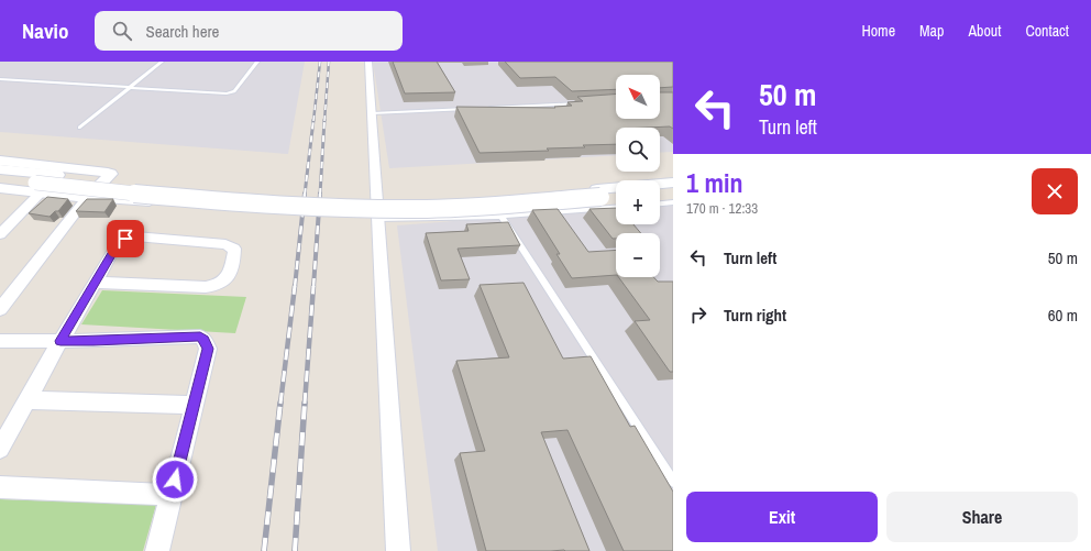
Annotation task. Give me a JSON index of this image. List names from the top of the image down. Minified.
{"north":"top left","page":{"header":"Navio","search":"Search here","nav":["Home","Map","About","Contact"],"turn":["50 m","Turn left"],"map_buttons":["+","−"],"heading":["1 min","170 m · 12:33"],"list":[{"name":"Turn left","value":"50 m"},{"name":"Turn right","value":"60 m"}],"buttons":["Exit","Share"]}}
